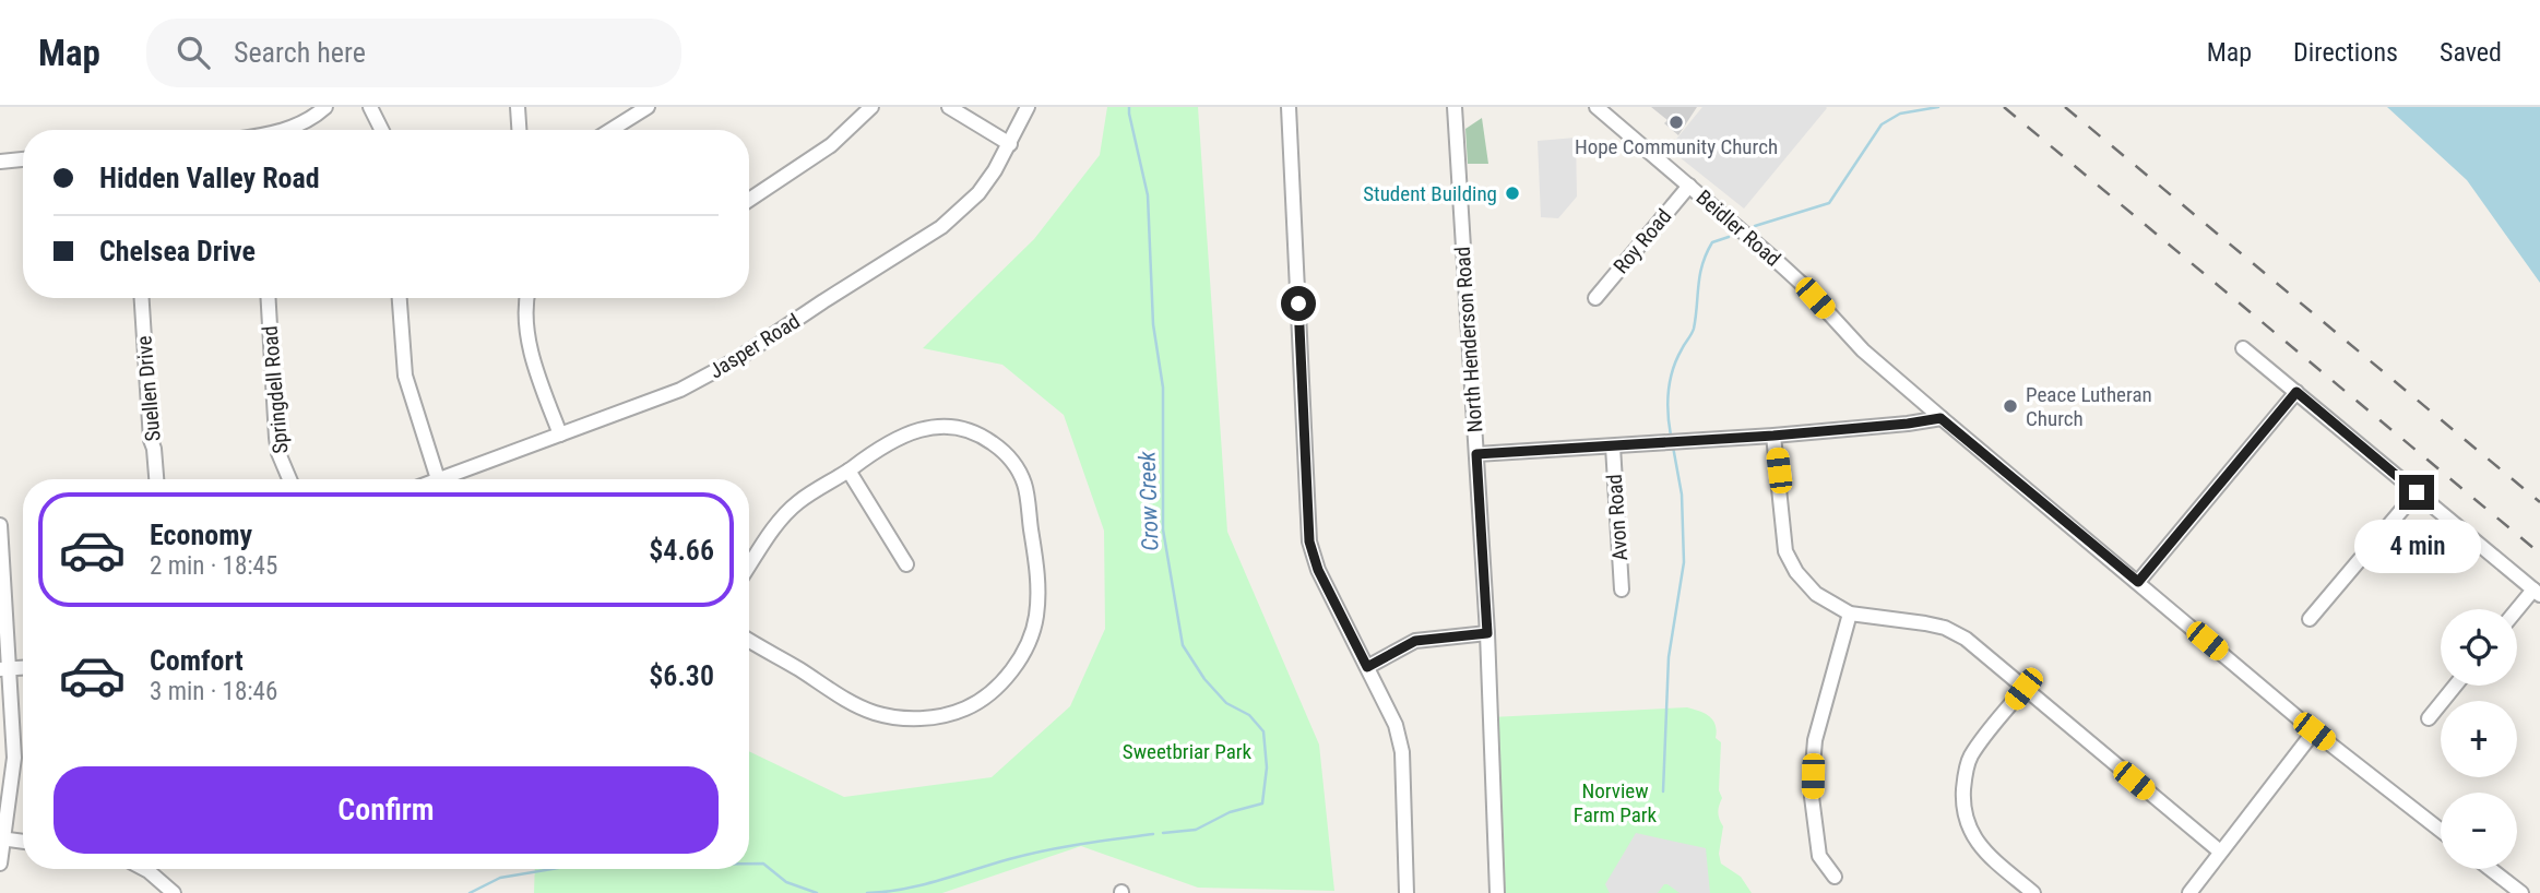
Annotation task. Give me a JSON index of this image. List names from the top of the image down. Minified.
{"streets":{"street":["Beidler Road","Roy Road","North Henderson Road","Jasper Road","Suellen Drive","Springdell Road","Avon Road"]},"crossings":[["Beidler Road","Roy Road"]],"water":["Crow Creek"],"parks":["Sweetbriar Park","Norview Farm Park"],"places":["Hope Community Church","Student Building","Peace Lutheran Church"],"page":{"header":"Map","search":"Search here","nav":["Map","Directions","Saved"],"banner":["Hidden Valley Road","Chelsea Drive"],"list":[{"name":"Economy","note":"2 min · 18:45","value":"$4.66"},{"name":"Comfort","note":"3 min · 18:46","value":"$6.30"}],"bubble":"4 min","map_buttons":["+","−"],"buttons":"Confirm"}}
